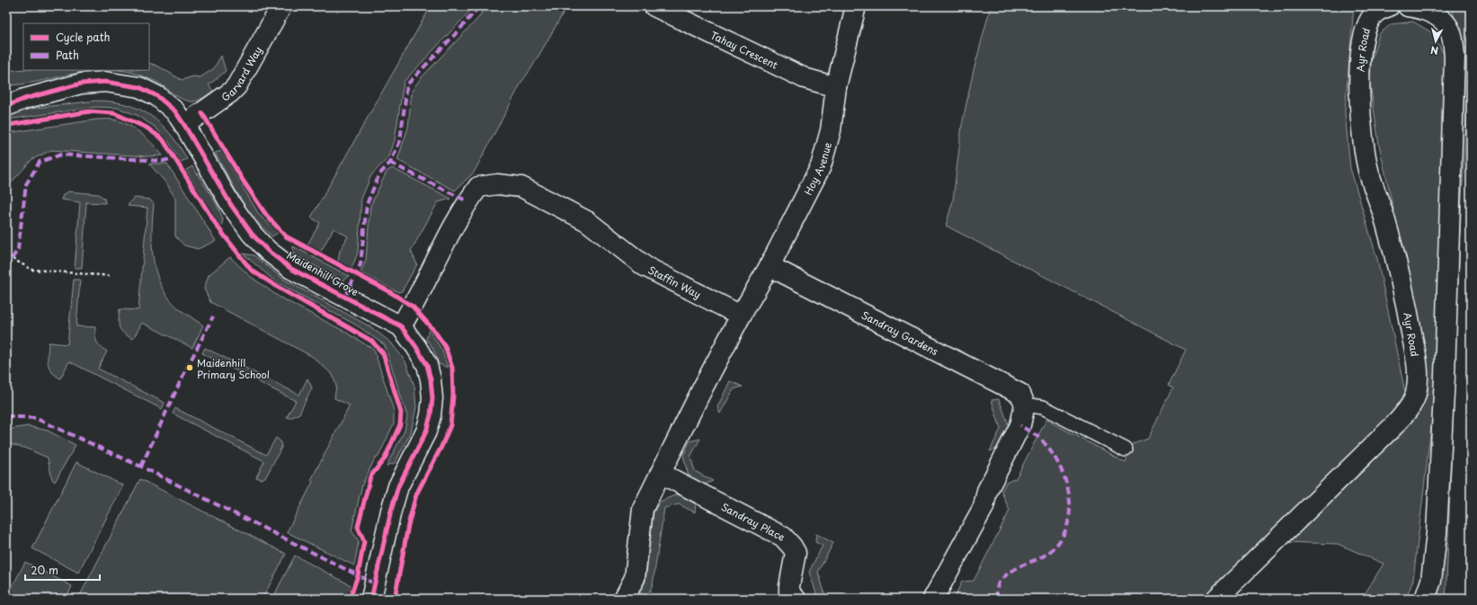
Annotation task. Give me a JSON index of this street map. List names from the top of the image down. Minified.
{"streets":{"street":["Tahay Crescent","Ayr Road","Garvard Way","Hoy Avenue","Maidenhill Grove","Staffin Way","Sandray Gardens","Sandray Place"]},"crossings":[["Tahay Crescent","Hoy Avenue"],["Garvard Way","Maidenhill Grove"],["Hoy Avenue","Staffin Way"],["Hoy Avenue","Sandray Gardens"],["Maidenhill Grove","Staffin Way"]],"places":["Maidenhill Primary School"],"legend":["Cycle path","Path"],"scale_bar":"20 m","north":"bottom"}
